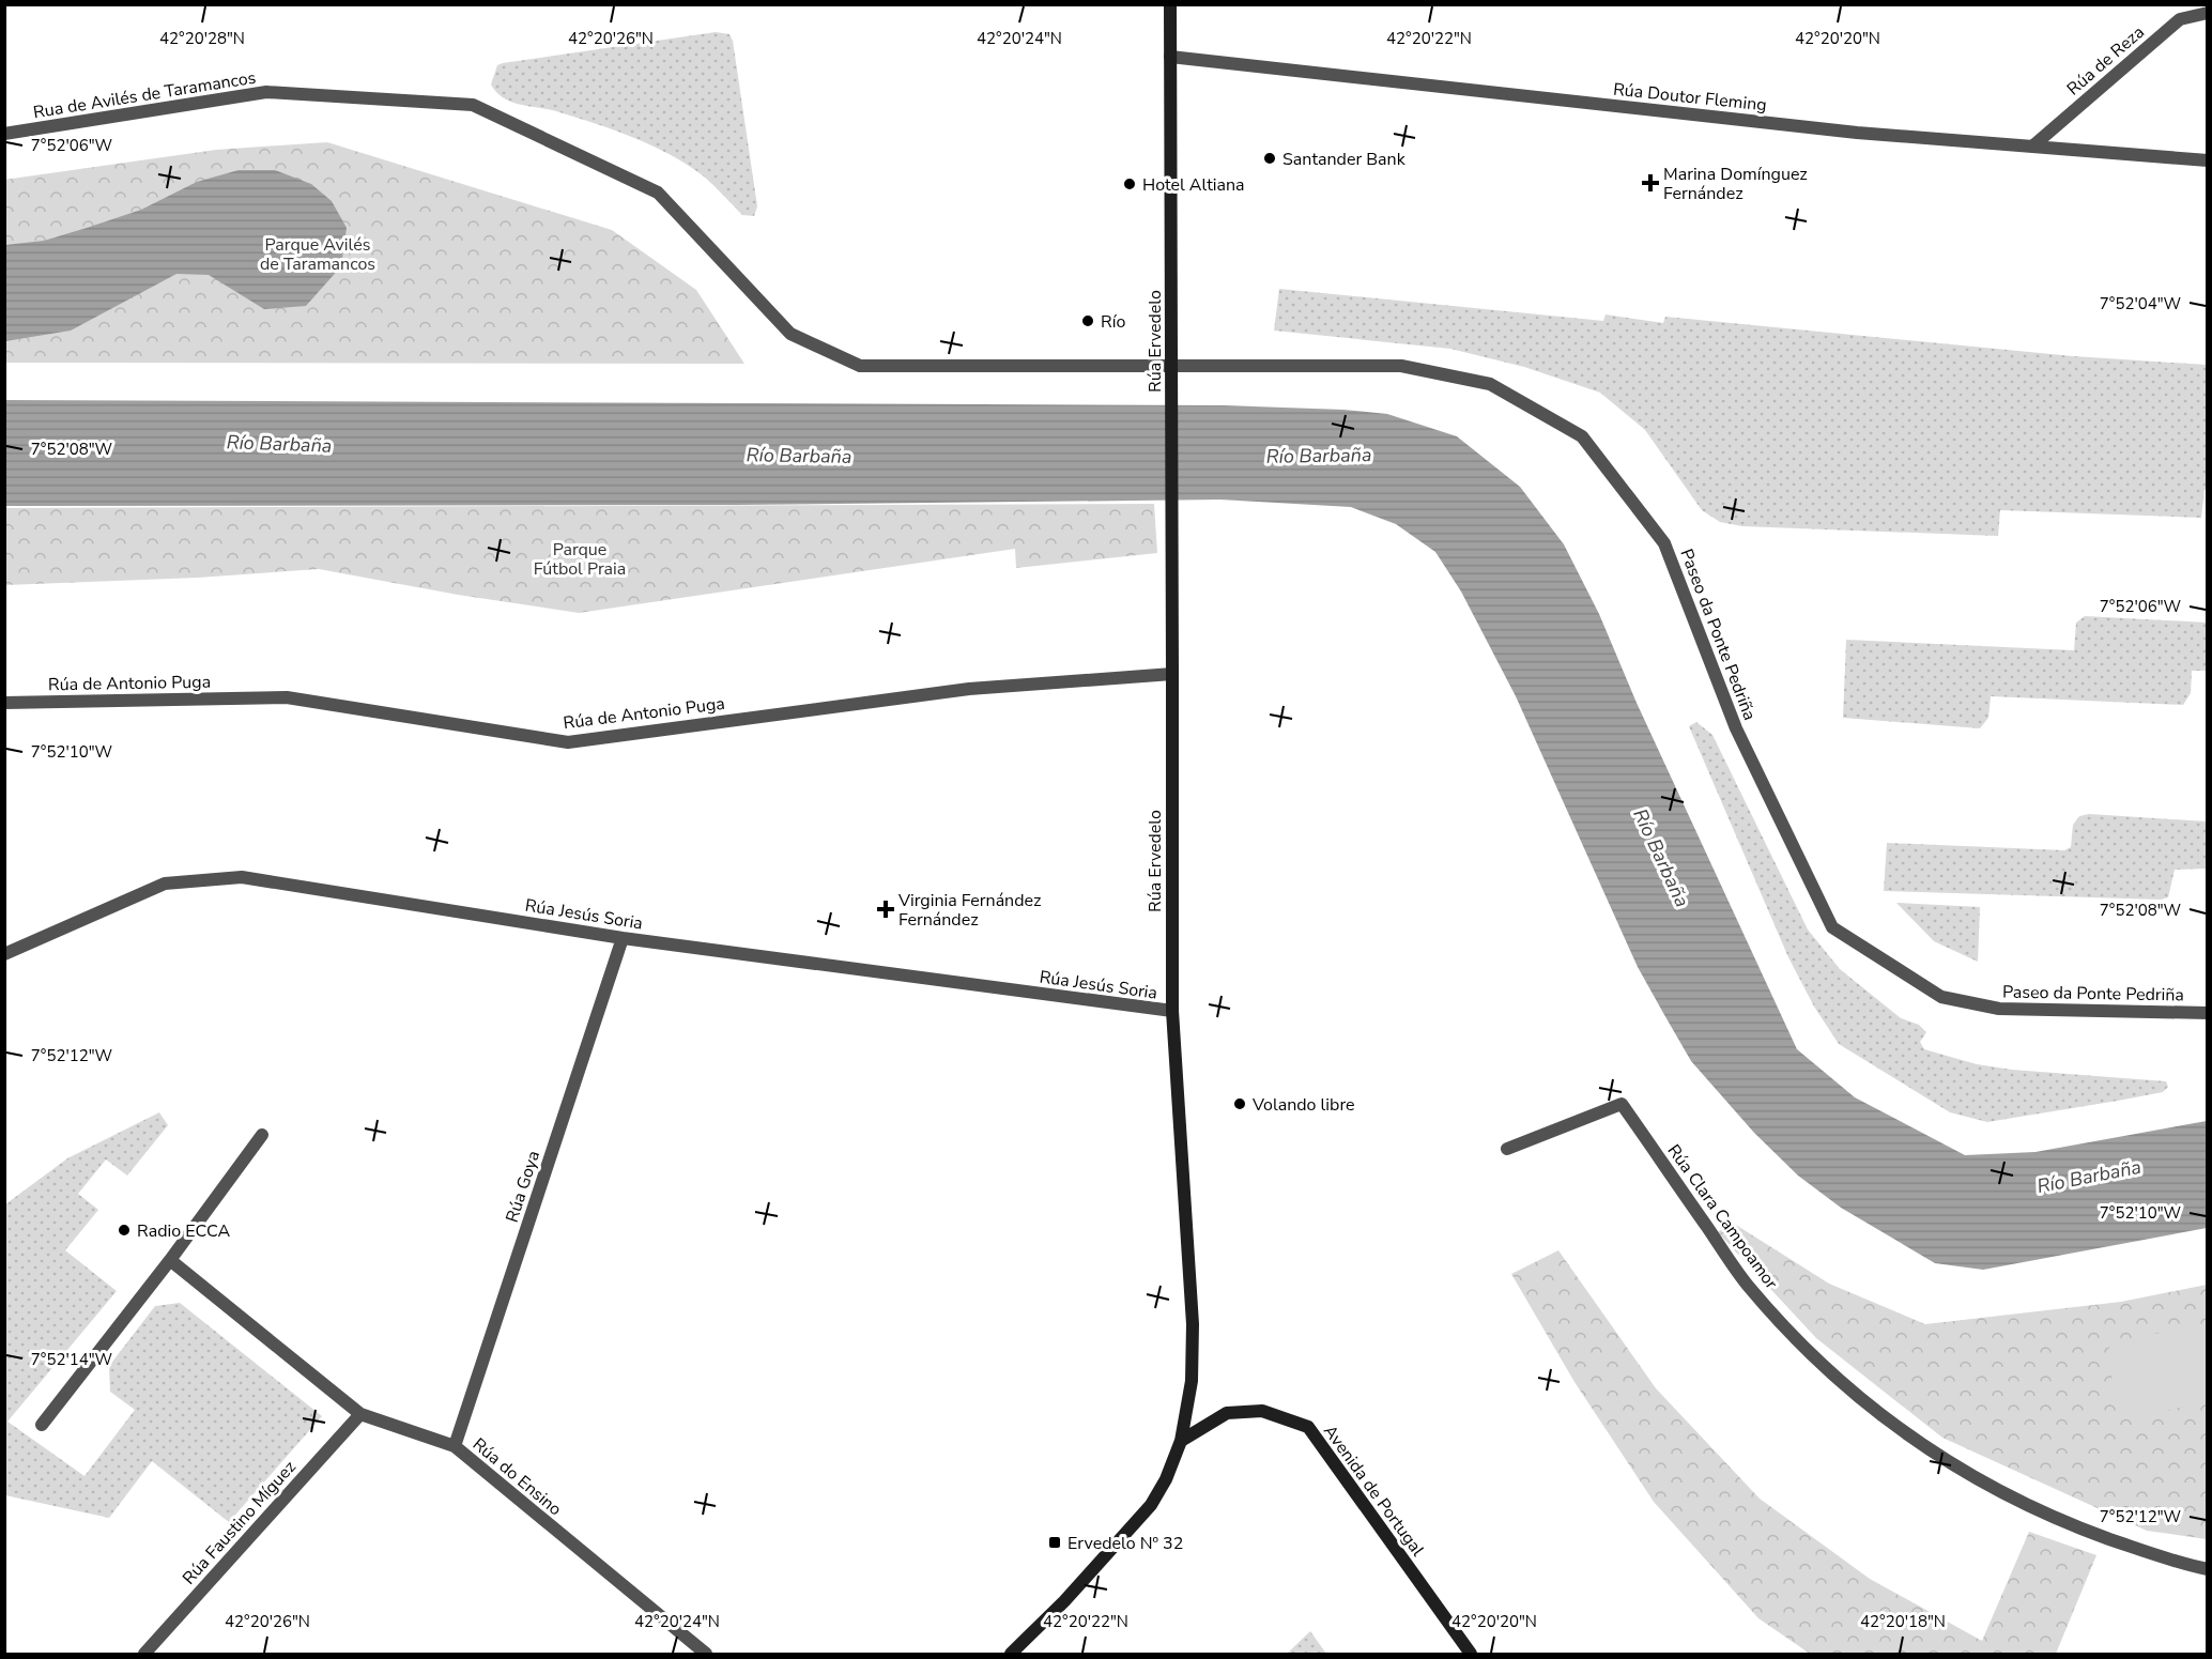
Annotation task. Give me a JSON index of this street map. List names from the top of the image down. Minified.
{"streets":{"street":["Rúa de Reza","Rua de Avilés de Taramancos","Rúa Doutor Fleming","Rúa Ervedelo","Paseo da Ponte Pedriña","Rúa de Antonio Puga","Rúa Jesús Soria","Rúa Goya","Rúa Clara Campoamor","Rúa do Ensino","Avenida de Portugal","Rúa Faustino Míguez"]},"crossings":[["Rúa de Reza","Rúa Doutor Fleming"],["Rua de Avilés de Taramancos","Paseo da Ponte Pedriña"],["Rúa Doutor Fleming","Rúa Ervedelo"],["Rúa Ervedelo","Rúa de Antonio Puga"],["Rúa Ervedelo","Rúa Jesús Soria"],["Rúa Ervedelo","Avenida de Portugal"],["Rúa Jesús Soria","Rúa Goya"],["Rúa Goya","Rúa do Ensino"],["Rúa do Ensino","Rúa Faustino Míguez"]],"water":["Río Barbaña"],"parks":["Parque Avilés de Taramancos","Parque Fútbol Praia"],"places":{"other":["Santander Bank","Hotel Altiana","Río","Volando libre","Radio ECCA"],"health":["Marina Domínguez Fernández","Virginia Fernández Fernández"],"transit":["Ervedelo Nº 32"]},"coordinates":["42°20'28\"N","42°20'26\"N","42°20'24\"N","42°20'22\"N","42°20'20\"N","7°52'06\"W","7°52'04\"W","7°52'08\"W","7°52'10\"W","7°52'12\"W","7°52'14\"W","42°20'18\"N"]}
